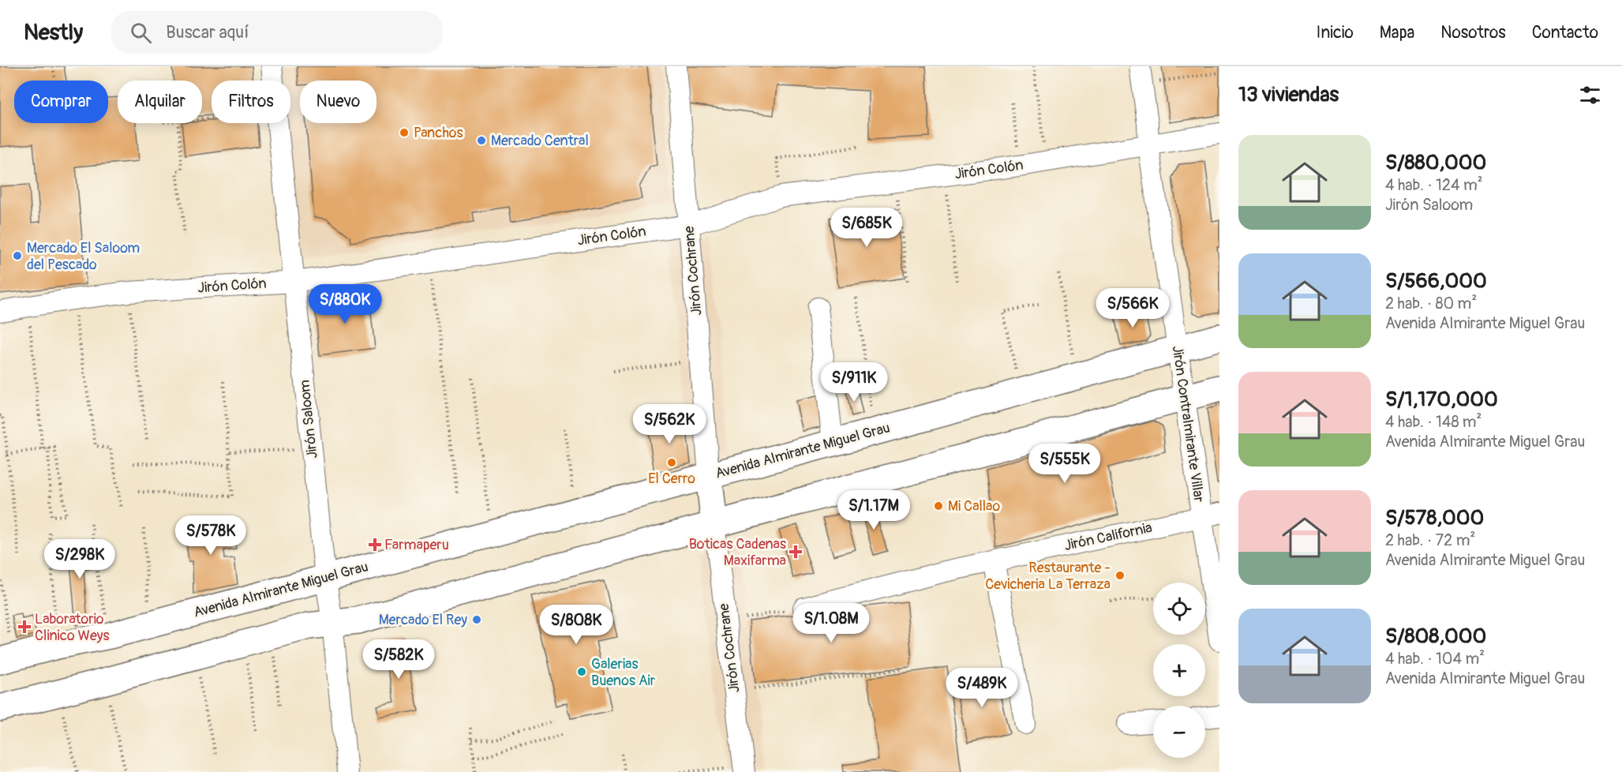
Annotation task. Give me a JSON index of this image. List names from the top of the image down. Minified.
{"streets":{"main road":["Avenida Almirante Miguel Grau"],"street":["Jirón Colón","Jirón Cochrane","Jirón Saloom","Jirón Contralmirante Villar","Jirón California"]},"crossings":[["Jirón Colón","Jirón Cochrane"],["Jirón Colón","Jirón Saloom"],["Jirón Colón","Jirón Contralmirante Villar"],["Jirón Cochrane","Avenida Almirante Miguel Grau"],["Jirón Saloom","Avenida Almirante Miguel Grau"],["Jirón Contralmirante Villar","Avenida Almirante Miguel Grau"],["Jirón Contralmirante Villar","Jirón California"]],"places":{"other":["Panchos","Mercado Central","Mercado El Saloom del Pescado","El Cerro","Mi Callao","Restaurante - Cevicheria La Terraza","Mercado El Rey","Galerias Buenos Air"],"health":["Farmaperu","Boticas Cadenas Maxifarma","Laboratorio Clinico Weys"]},"page":{"header":"Nestly","search":"Buscar aquí","nav":["Inicio","Mapa","Nosotros","Contacto"],"heading":"13 viviendas","chip":["Comprar","Alquilar","Filtros","Nuevo"],"list":[{"name":"S/880,000","note":"4 hab. · 124 m² · Jirón Saloom"},{"name":"S/566,000","note":"2 hab. · 80 m² · Avenida Almirante Miguel Grau"},{"name":"S/1,170,000","note":"4 hab. · 148 m² · Avenida Almirante Miguel Grau"},{"name":"S/578,000","note":"2 hab. · 72 m² · Avenida Almirante Miguel Grau"},{"name":"S/808,000","note":"4 hab. · 104 m² · Avenida Almirante Miguel Grau"}],"price":["S/685K","S/880K","S/566K","S/911K","S/562K","S/555K","S/1.17M","S/578K","S/298K","S/1.08M","S/808K","S/582K","S/489K"],"map_buttons":["+","−"]}}
